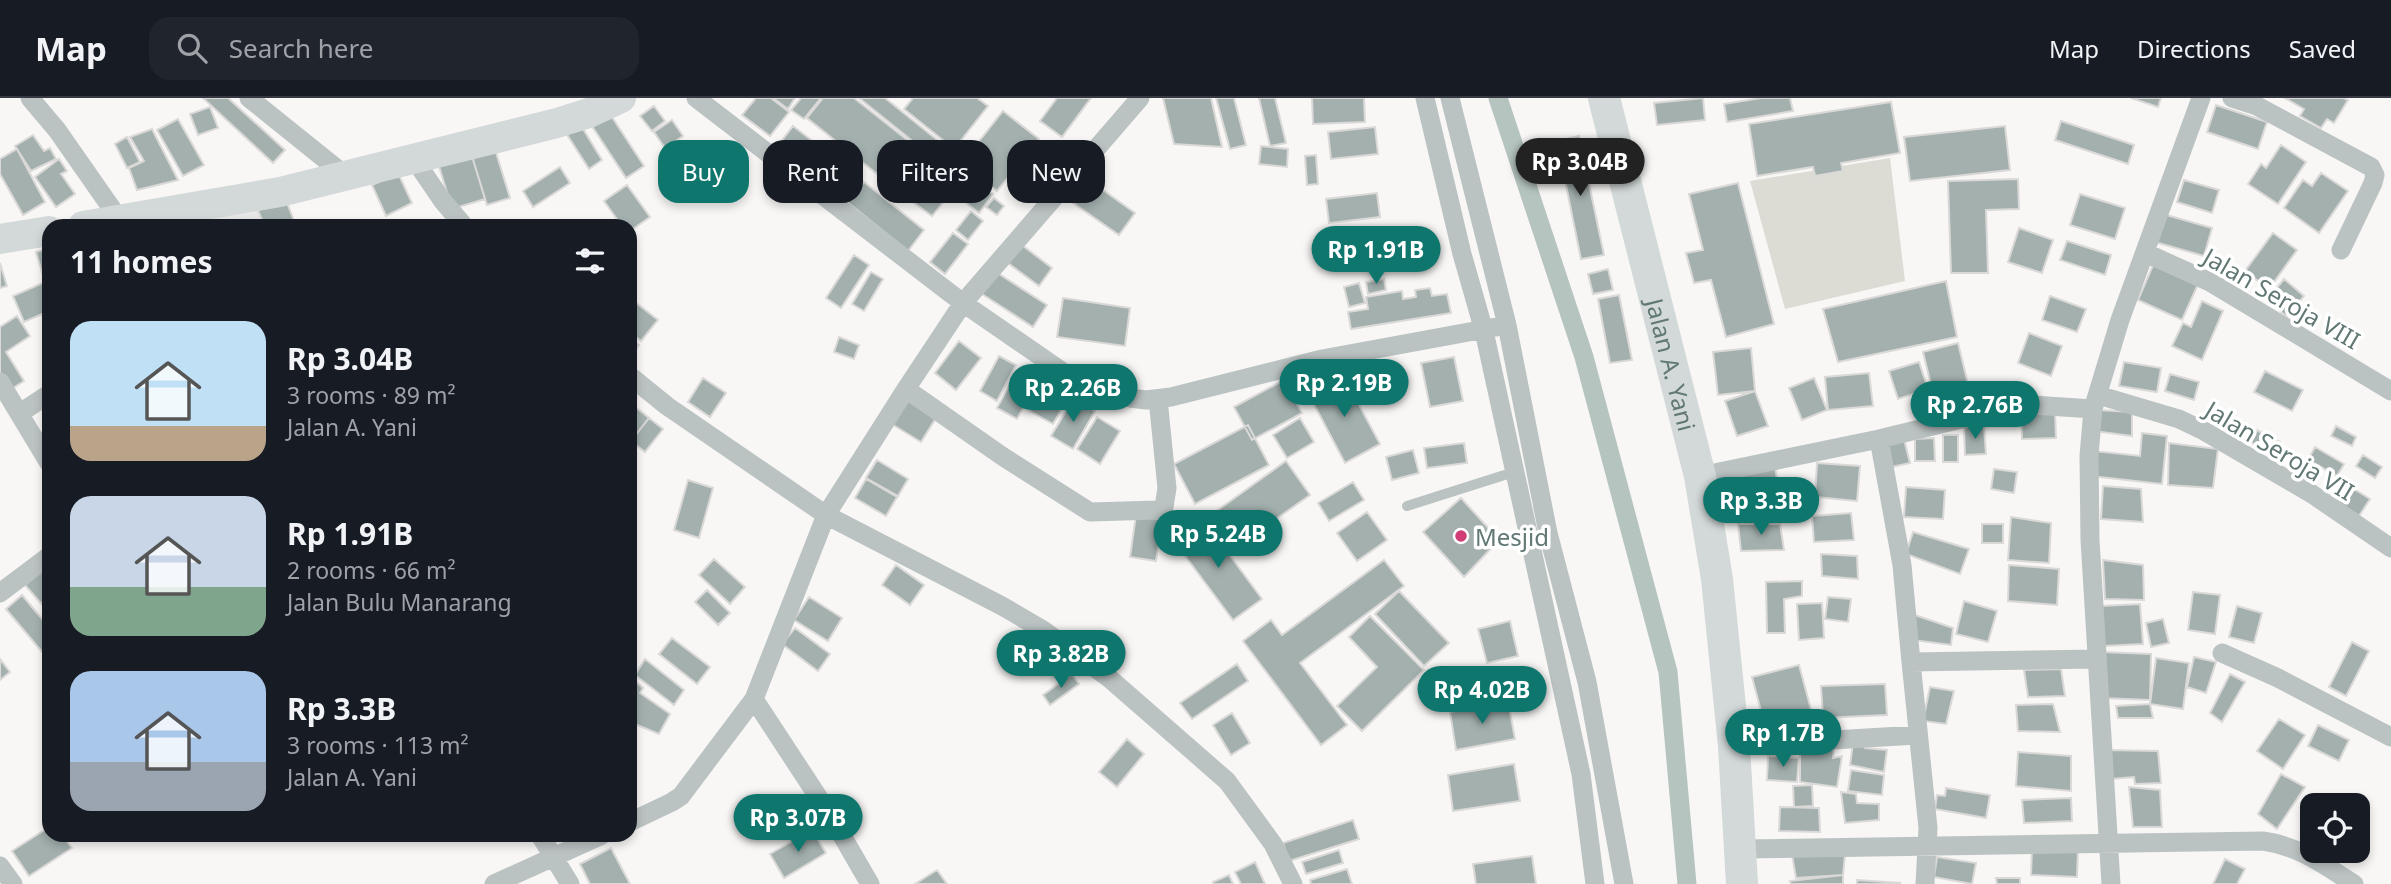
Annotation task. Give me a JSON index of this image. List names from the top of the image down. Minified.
{"streets":{"highway":["Jalan A. Yani"],"street":["Jalan Seroja VIII","Jalan Seroja VII"]},"crossings":[["Jalan A. Yani","Jalan Seroja VII"]],"places":["Mesjid"],"page":{"header":"Map","search":"Search here","nav":["Map","Directions","Saved"],"price":["Rp 3.04B","Rp 1.91B","Rp 2.19B","Rp 2.26B","Rp 2.76B","Rp 3.3B","Rp 5.24B","Rp 3.82B","Rp 4.02B","Rp 1.7B","Rp 3.07B"],"chip":["Buy","Rent","Filters","New"],"heading":"11 homes","list":[{"name":"Rp 3.04B","note":"3 rooms · 89 m² · Jalan A. Yani"},{"name":"Rp 1.91B","note":"2 rooms · 66 m² · Jalan Bulu Manarang"},{"name":"Rp 3.3B","note":"3 rooms · 113 m² · Jalan A. Yani"}]}}
